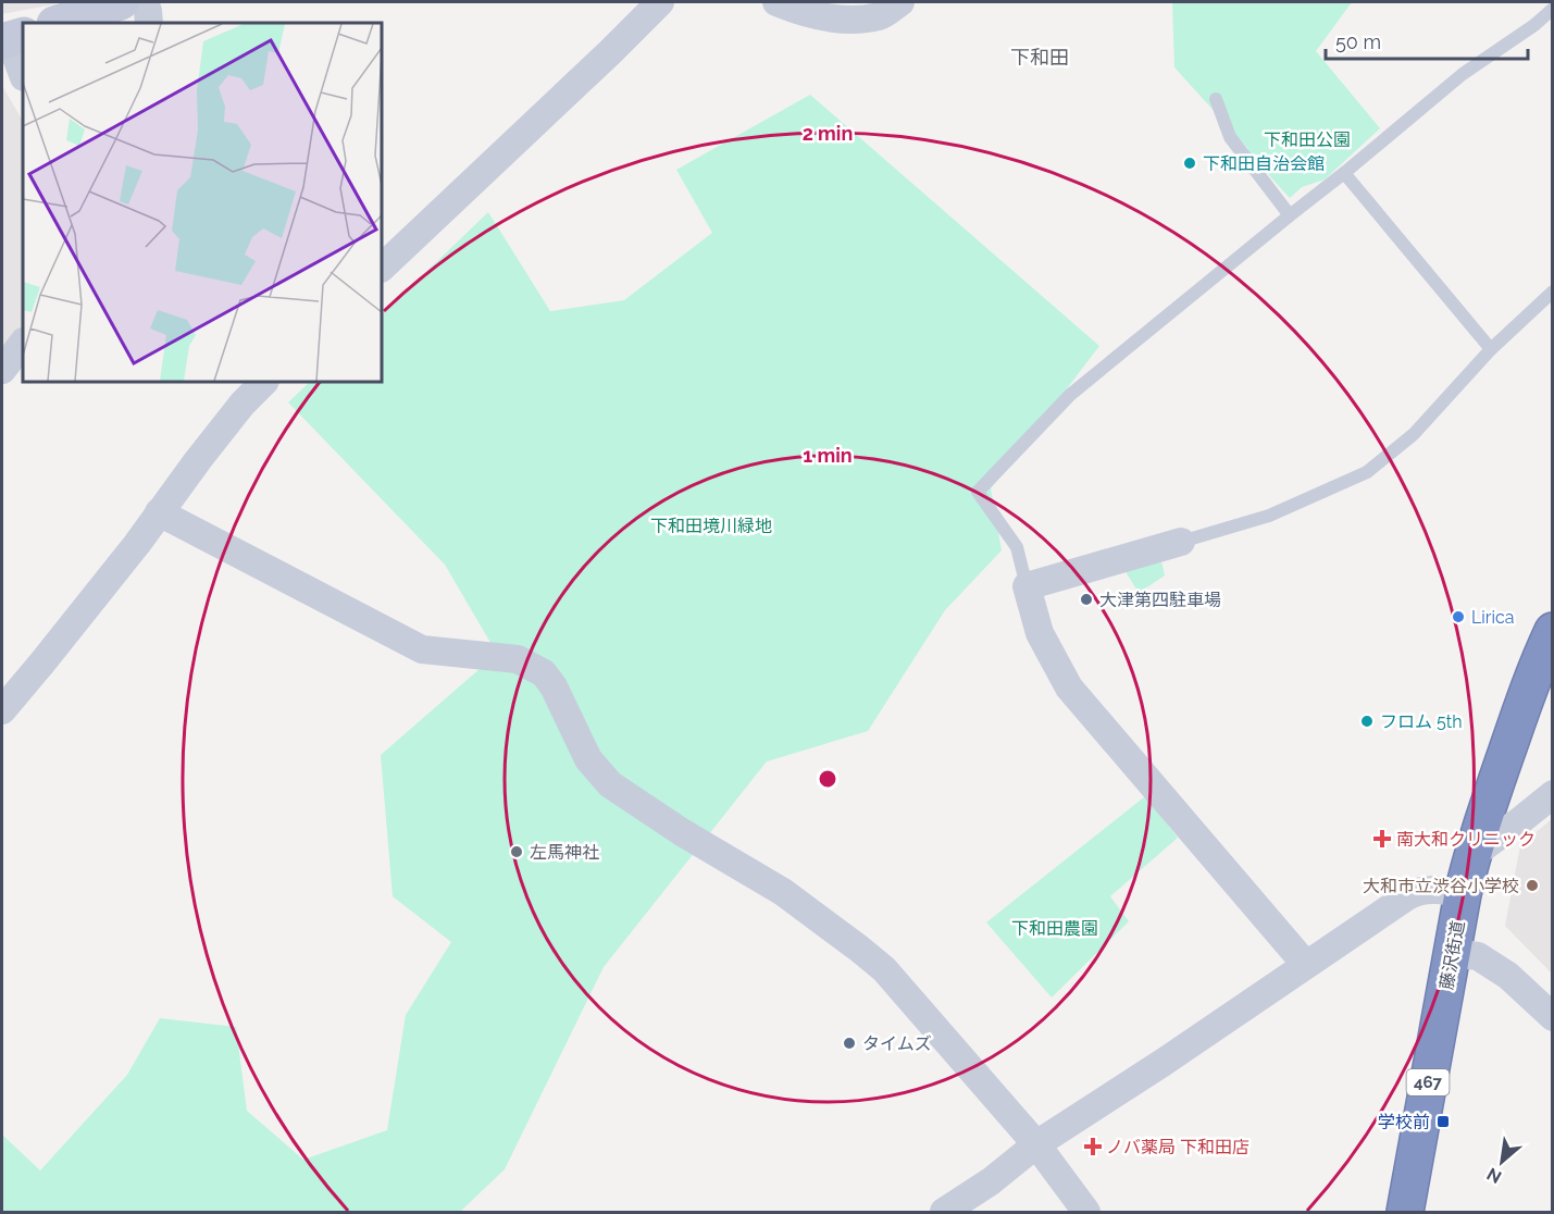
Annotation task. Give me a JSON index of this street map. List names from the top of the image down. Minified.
{"streets":{"highway":["藤沢街道","467"]},"districts":["下和田"],"parks":["下和田公園","下和田境川緑地","下和田農園"],"places":{"other":["下和田自治会館","大津第四駐車場","Lirica","フロム 5th","左馬神社","大和市立渋谷小学校","タイムズ"],"health":["南大和クリニック","ノバ薬局 下和田店"],"transit":["学校前"]},"scale_bar":"50 m","north":"bottom left","rings":["2 min","1 min"]}
